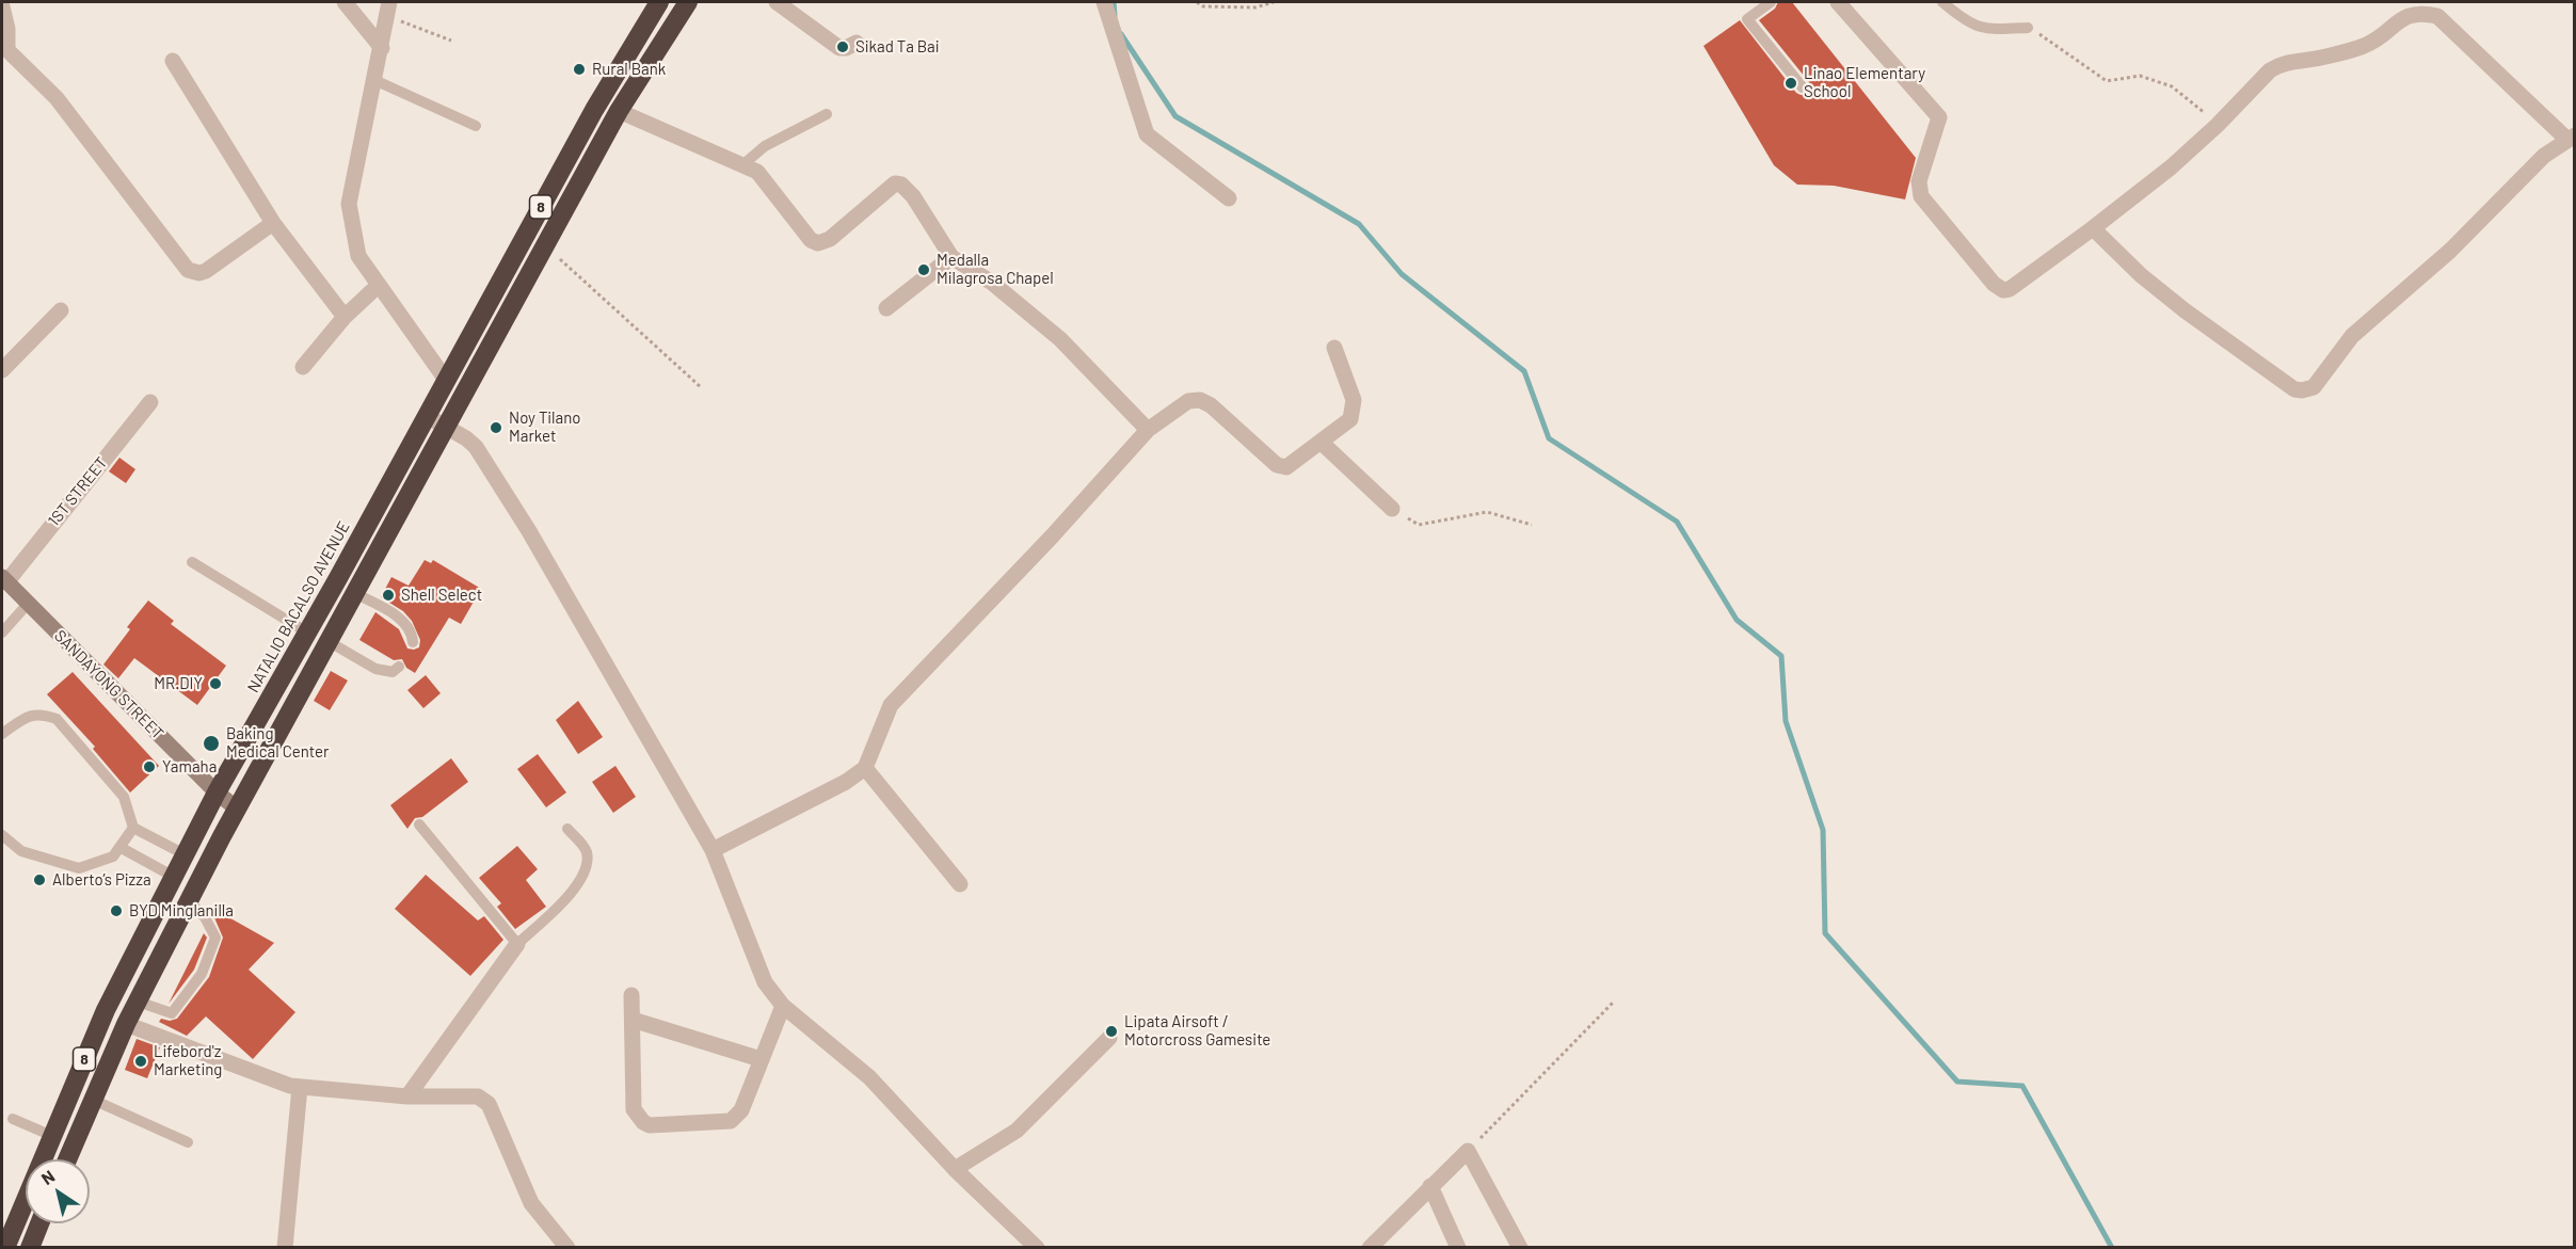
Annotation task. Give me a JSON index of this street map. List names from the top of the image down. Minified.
{"streets":{"highway":["8","NATALIO BACALSO AVENUE"],"street":["1ST STREET","SANDAYONG STREET"]},"crossings":[["8","SANDAYONG STREET"],["1ST STREET","SANDAYONG STREET"],["NATALIO BACALSO AVENUE","SANDAYONG STREET"]],"places":["Sikad Ta Bai","Rural Bank","Linao Elementary School","Medalla Milagrosa Chapel","Noy Tilano Market","Shell Select","MR.DIY","Baking Medical Center","Yamaha","Alberto’s Pizza","BYD Minglanilla","Lipata Airsoft / Motorcross Gamesite","Lifebord'z Marketing"],"north":"top left"}
